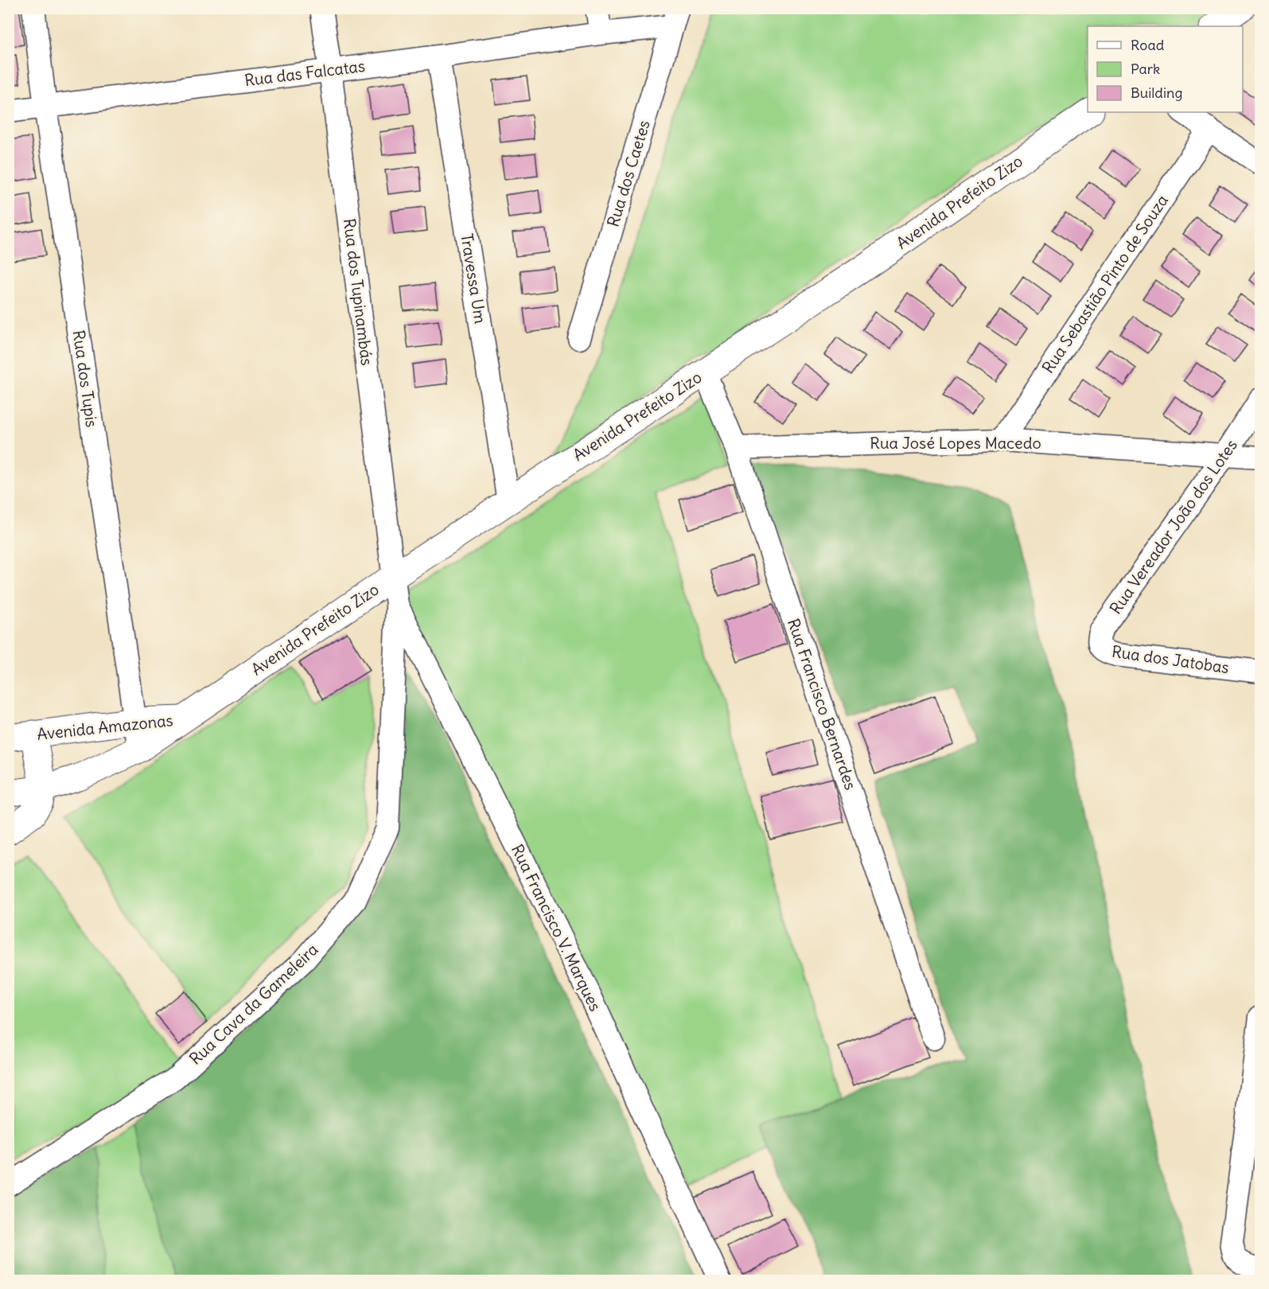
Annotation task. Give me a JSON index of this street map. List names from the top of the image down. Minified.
{"streets":{"main road":["Avenida Prefeito Zizo","Avenida Amazonas"],"street":["Rua das Falcatas","Rua dos Caetes","Travessa Um","Rua Sebastião Pinto de Souza","Rua dos Tupinambás","Rua dos Tupis","Rua José Lopes Macedo","Rua Vereador João dos Lotes","Rua dos Jatobas","Rua Francisco Bernardes","Rua Francisco V. Marques","Rua Cava da Gameleira"]},"crossings":[["Rua das Falcatas","Rua dos Caetes"],["Rua das Falcatas","Travessa Um"],["Rua das Falcatas","Rua dos Tupinambás"],["Rua das Falcatas","Rua dos Tupis"],["Avenida Prefeito Zizo","Travessa Um"],["Avenida Prefeito Zizo","Rua dos Tupinambás"],["Avenida Prefeito Zizo","Rua Francisco Bernardes"],["Avenida Prefeito Zizo","Avenida Amazonas"],["Avenida Prefeito Zizo","Rua Francisco V. Marques"],["Rua Sebastião Pinto de Souza","Rua José Lopes Macedo"],["Rua dos Tupinambás","Rua Francisco V. Marques"],["Rua dos Tupis","Avenida Amazonas"],["Rua José Lopes Macedo","Rua Vereador João dos Lotes"],["Rua José Lopes Macedo","Rua Francisco Bernardes"],["Rua Vereador João dos Lotes","Rua dos Jatobas"],["Rua Francisco V. Marques","Rua Cava da Gameleira"]],"legend":["Road","Park","Building"]}
